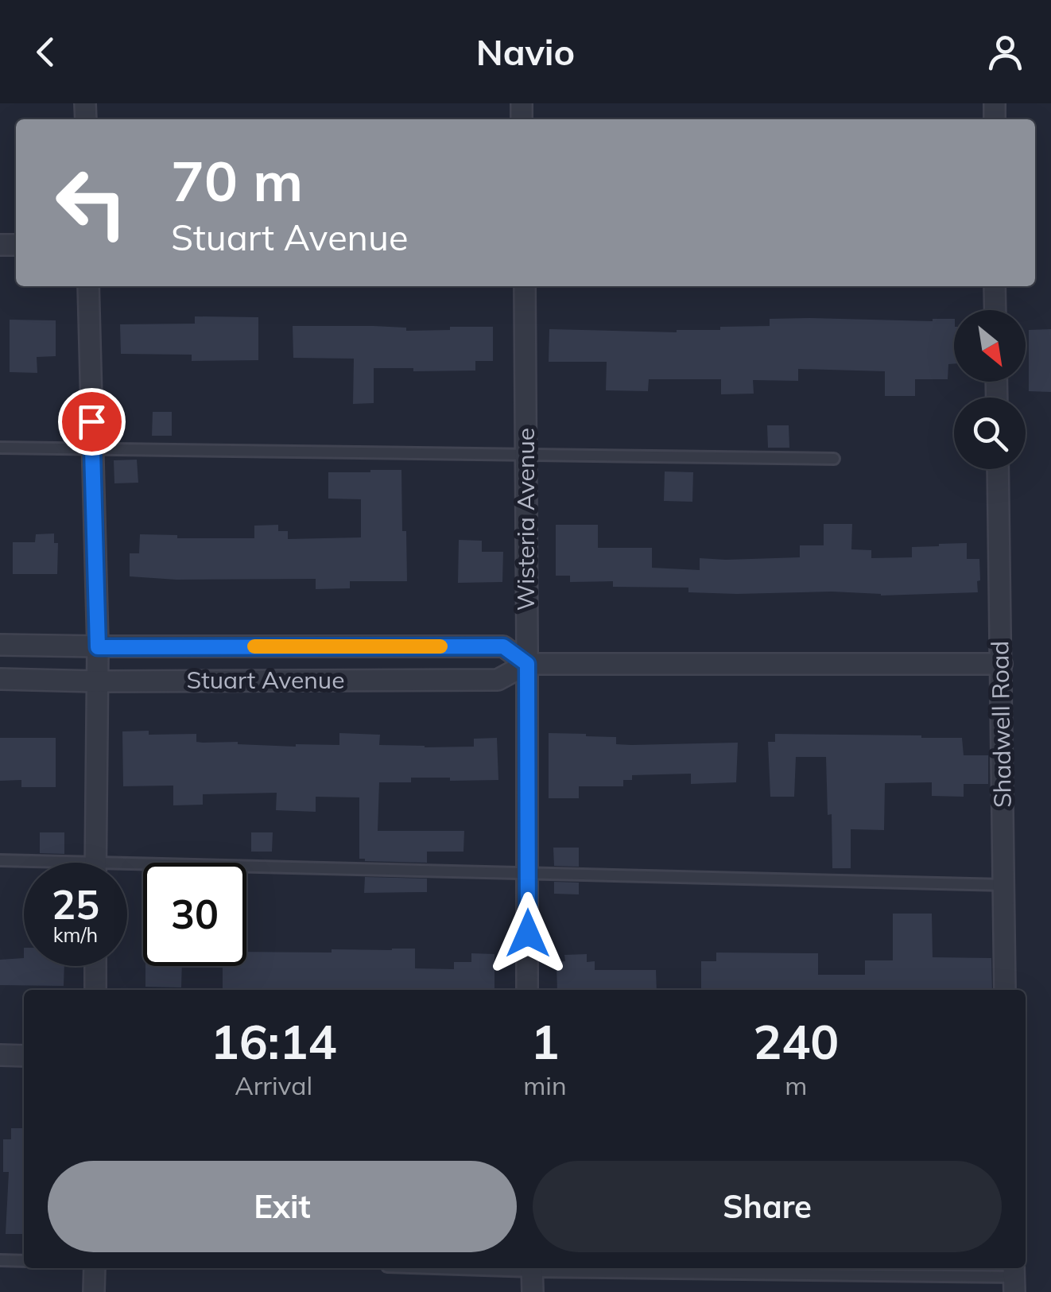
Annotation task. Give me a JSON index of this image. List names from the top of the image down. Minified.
{"streets":{"street":["Wisteria Avenue","Stuart Avenue","Shadwell Road"]},"crossings":[["Wisteria Avenue","Stuart Avenue"],["Stuart Avenue","Shadwell Road"]],"north":"bottom right","page":{"header":"Navio","turn":["70 m","Stuart Avenue"],"speed":"25 km/h","limit":"30","eta":["16:14","Arrival","1","min","240","m"],"buttons":["Exit","Share"]}}
